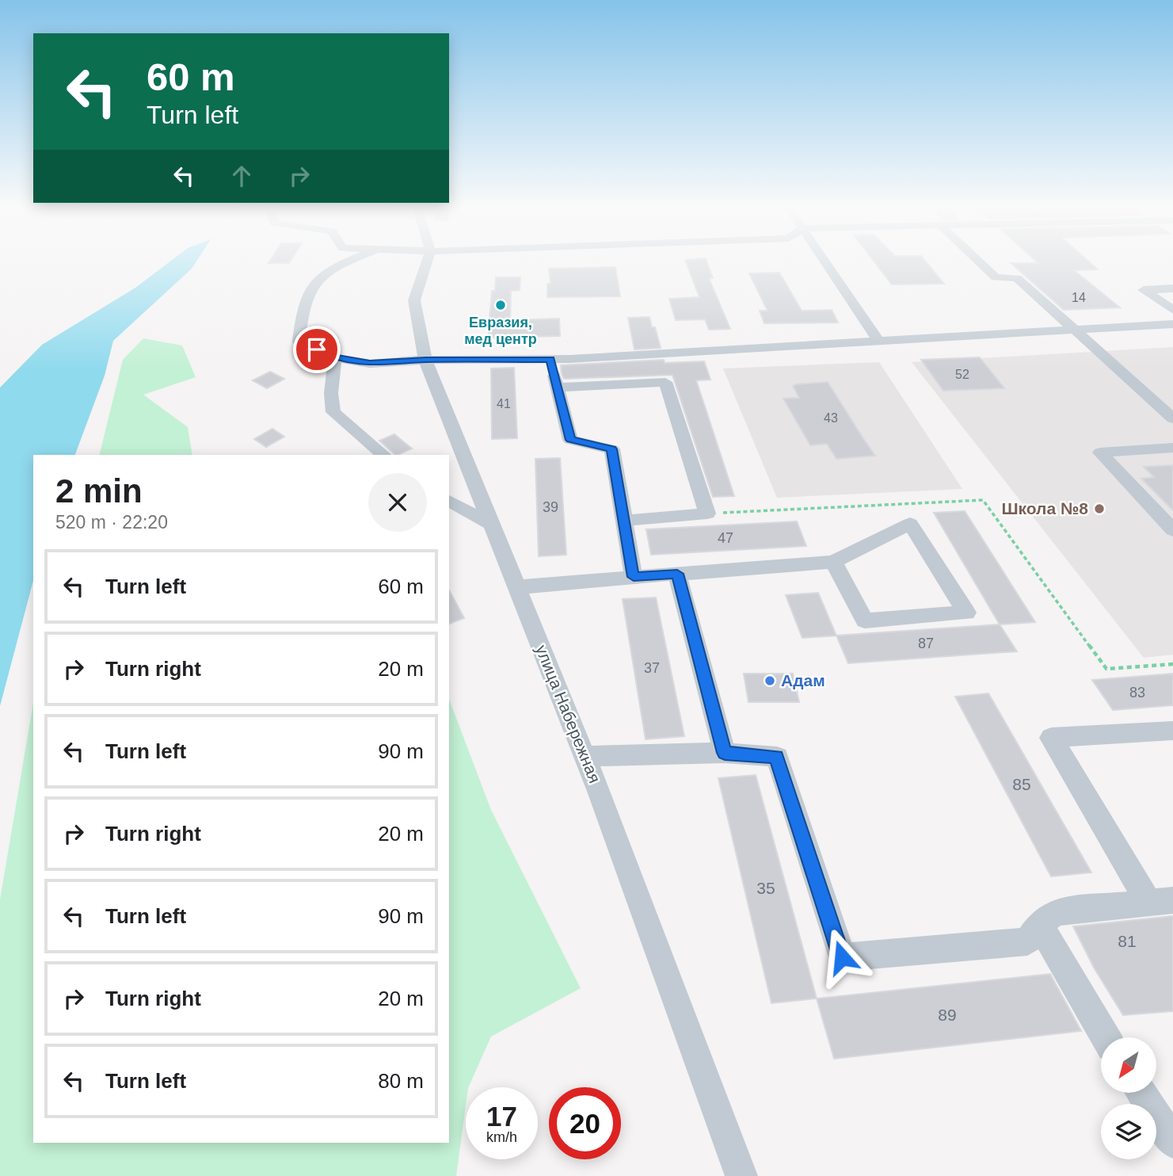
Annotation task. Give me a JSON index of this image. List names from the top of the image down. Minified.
{"streets":{"street":["улица Набережная"]},"places":["Евразия, мед центр","Школа №8","Адам"],"house_numbers":["14","52","41","43","39","47","87","37","83","85","35","81","89"],"north":"bottom left","page":{"turn":["60 m","Turn left"],"heading":["2 min","520 m · 22:20"],"list":[{"name":"Turn left","value":"60 m"},{"name":"Turn right","value":"20 m"},{"name":"Turn left","value":"90 m"},{"name":"Turn right","value":"20 m"},{"name":"Turn left","value":"90 m"},{"name":"Turn right","value":"20 m"},{"name":"Turn left","value":"80 m"}],"speed":"17 km/h","limit":"20"}}
